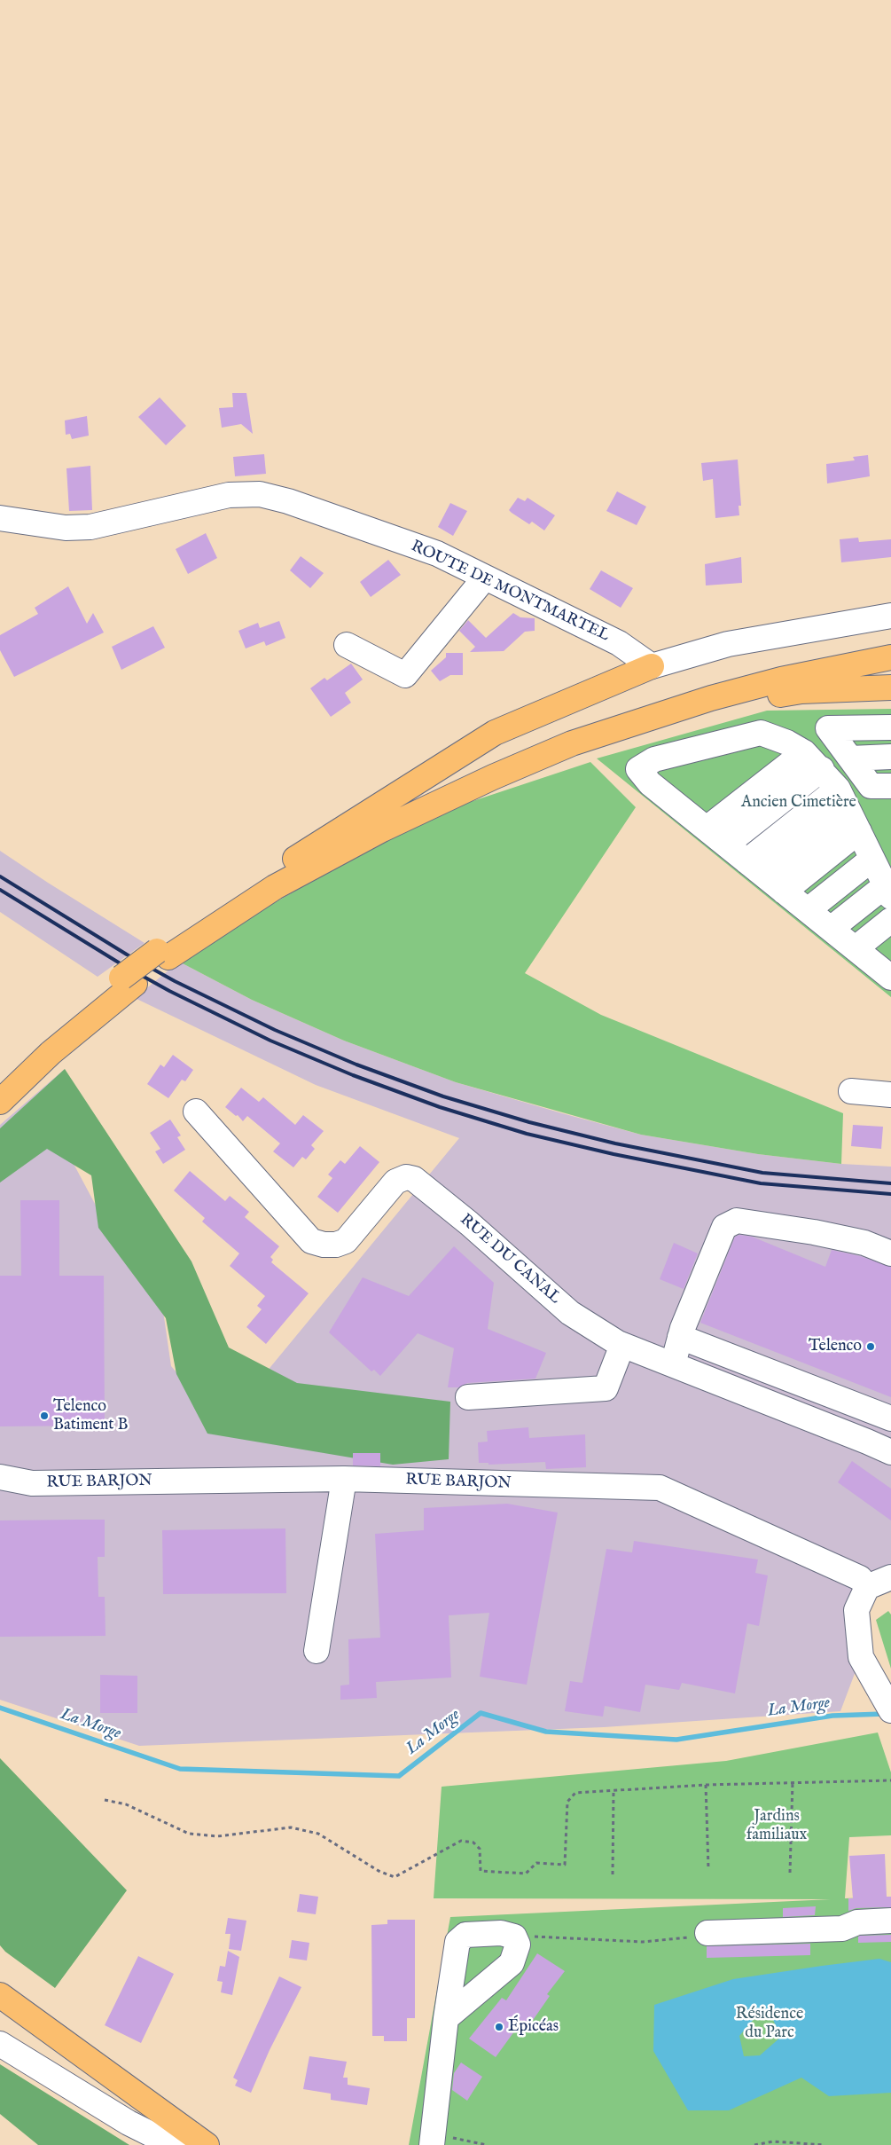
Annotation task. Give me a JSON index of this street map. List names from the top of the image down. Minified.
{"streets":{"street":["ROUTE DE MONTMARTEL","RUE DU CANAL","RUE BARJON"]},"water":["La Morge"],"parks":["Ancien Cimetière","Jardins familiaux","Résidence du Parc"],"places":["Telenco","Telenco Batiment B","Épicéas"]}
